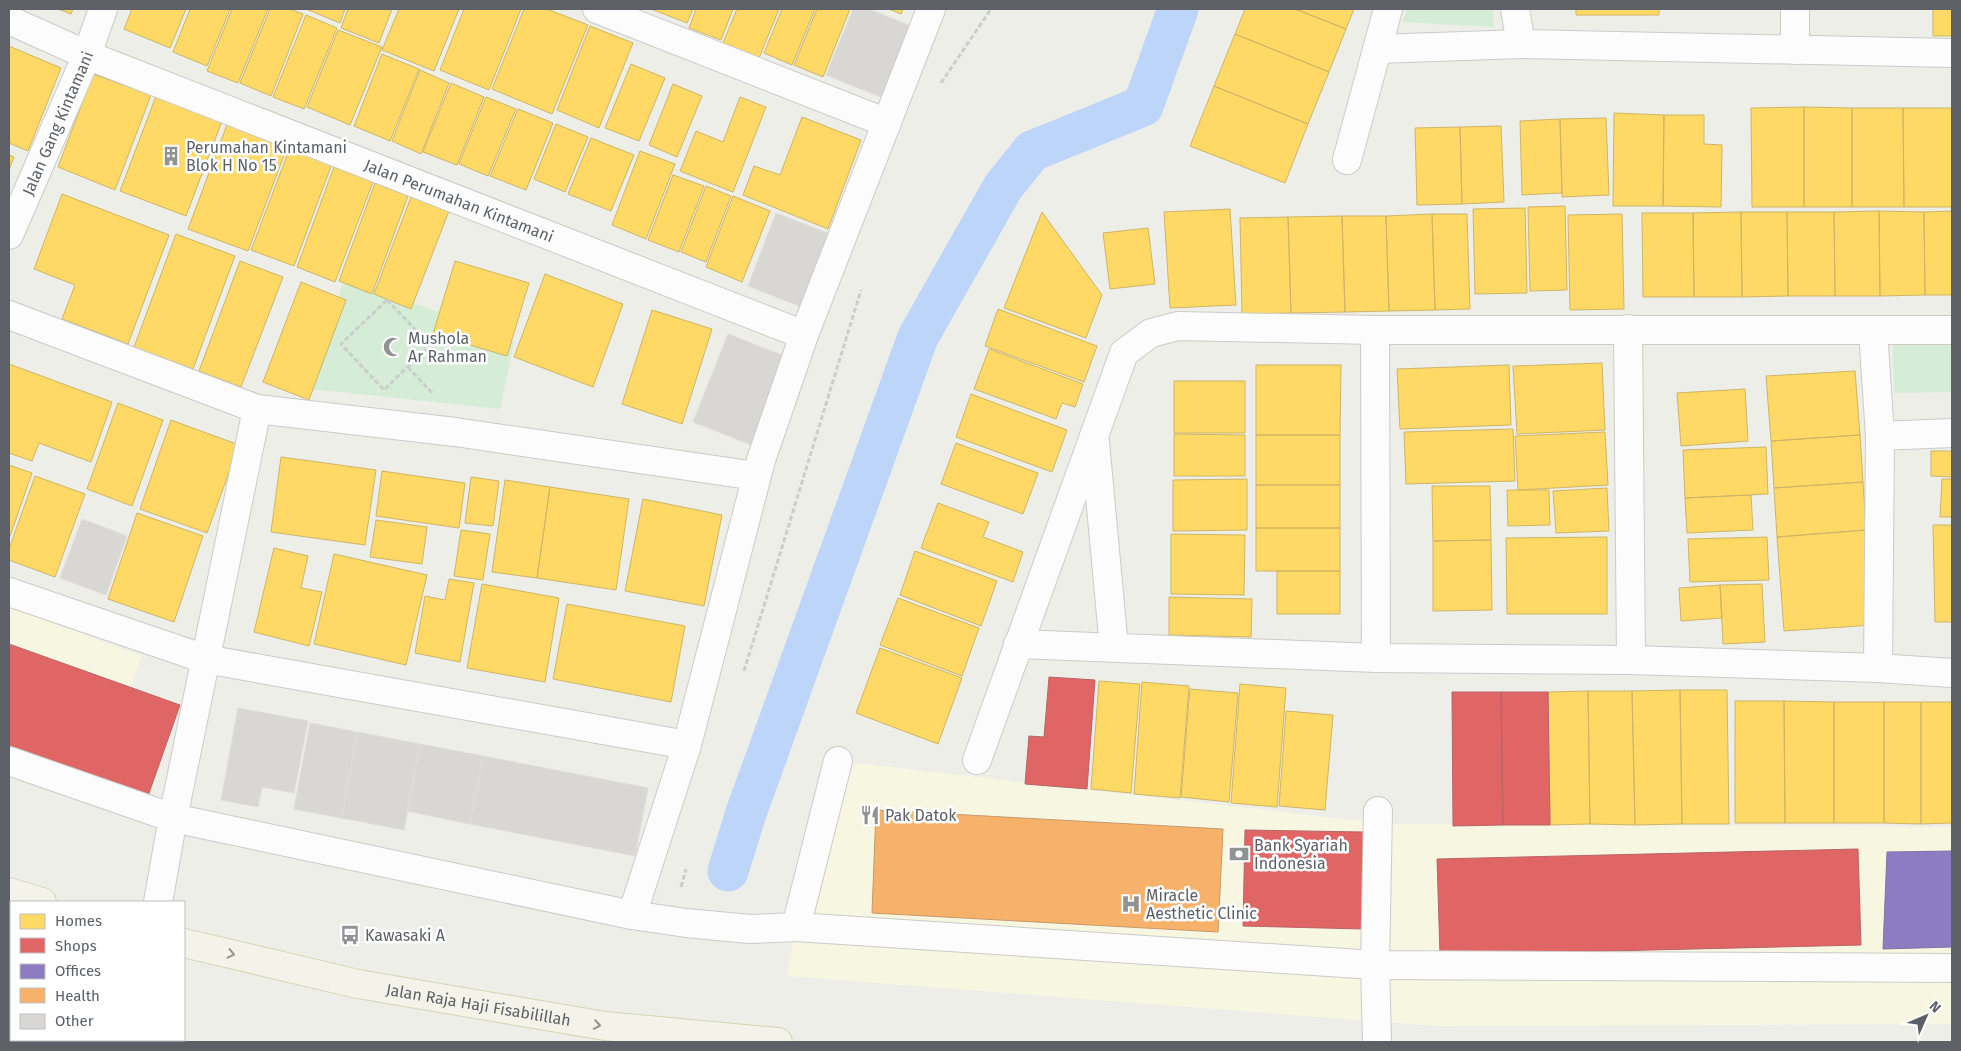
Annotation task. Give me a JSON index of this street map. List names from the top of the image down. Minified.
{"streets":{"main road":["Jalan Raja Haji Fisabilillah"],"street":["Jalan Gang Kintamani","Jalan Perumahan Kintamani"]},"crossings":[["Jalan Gang Kintamani","Jalan Perumahan Kintamani"]],"one_way":["Jalan Raja Haji Fisabilillah"],"places":{"building":["Perumahan Kintamani Blok H No 15"],"mosque":["Mushola Ar Rahman"],"restaurant":["Pak Datok"],"bank":["Bank Syariah Indonesia"],"hospital":["Miracle Aesthetic Clinic"],"bus stop":["Kawasaki A"]},"legend":["Homes","Shops","Offices","Health","Other"],"north":"top right"}
